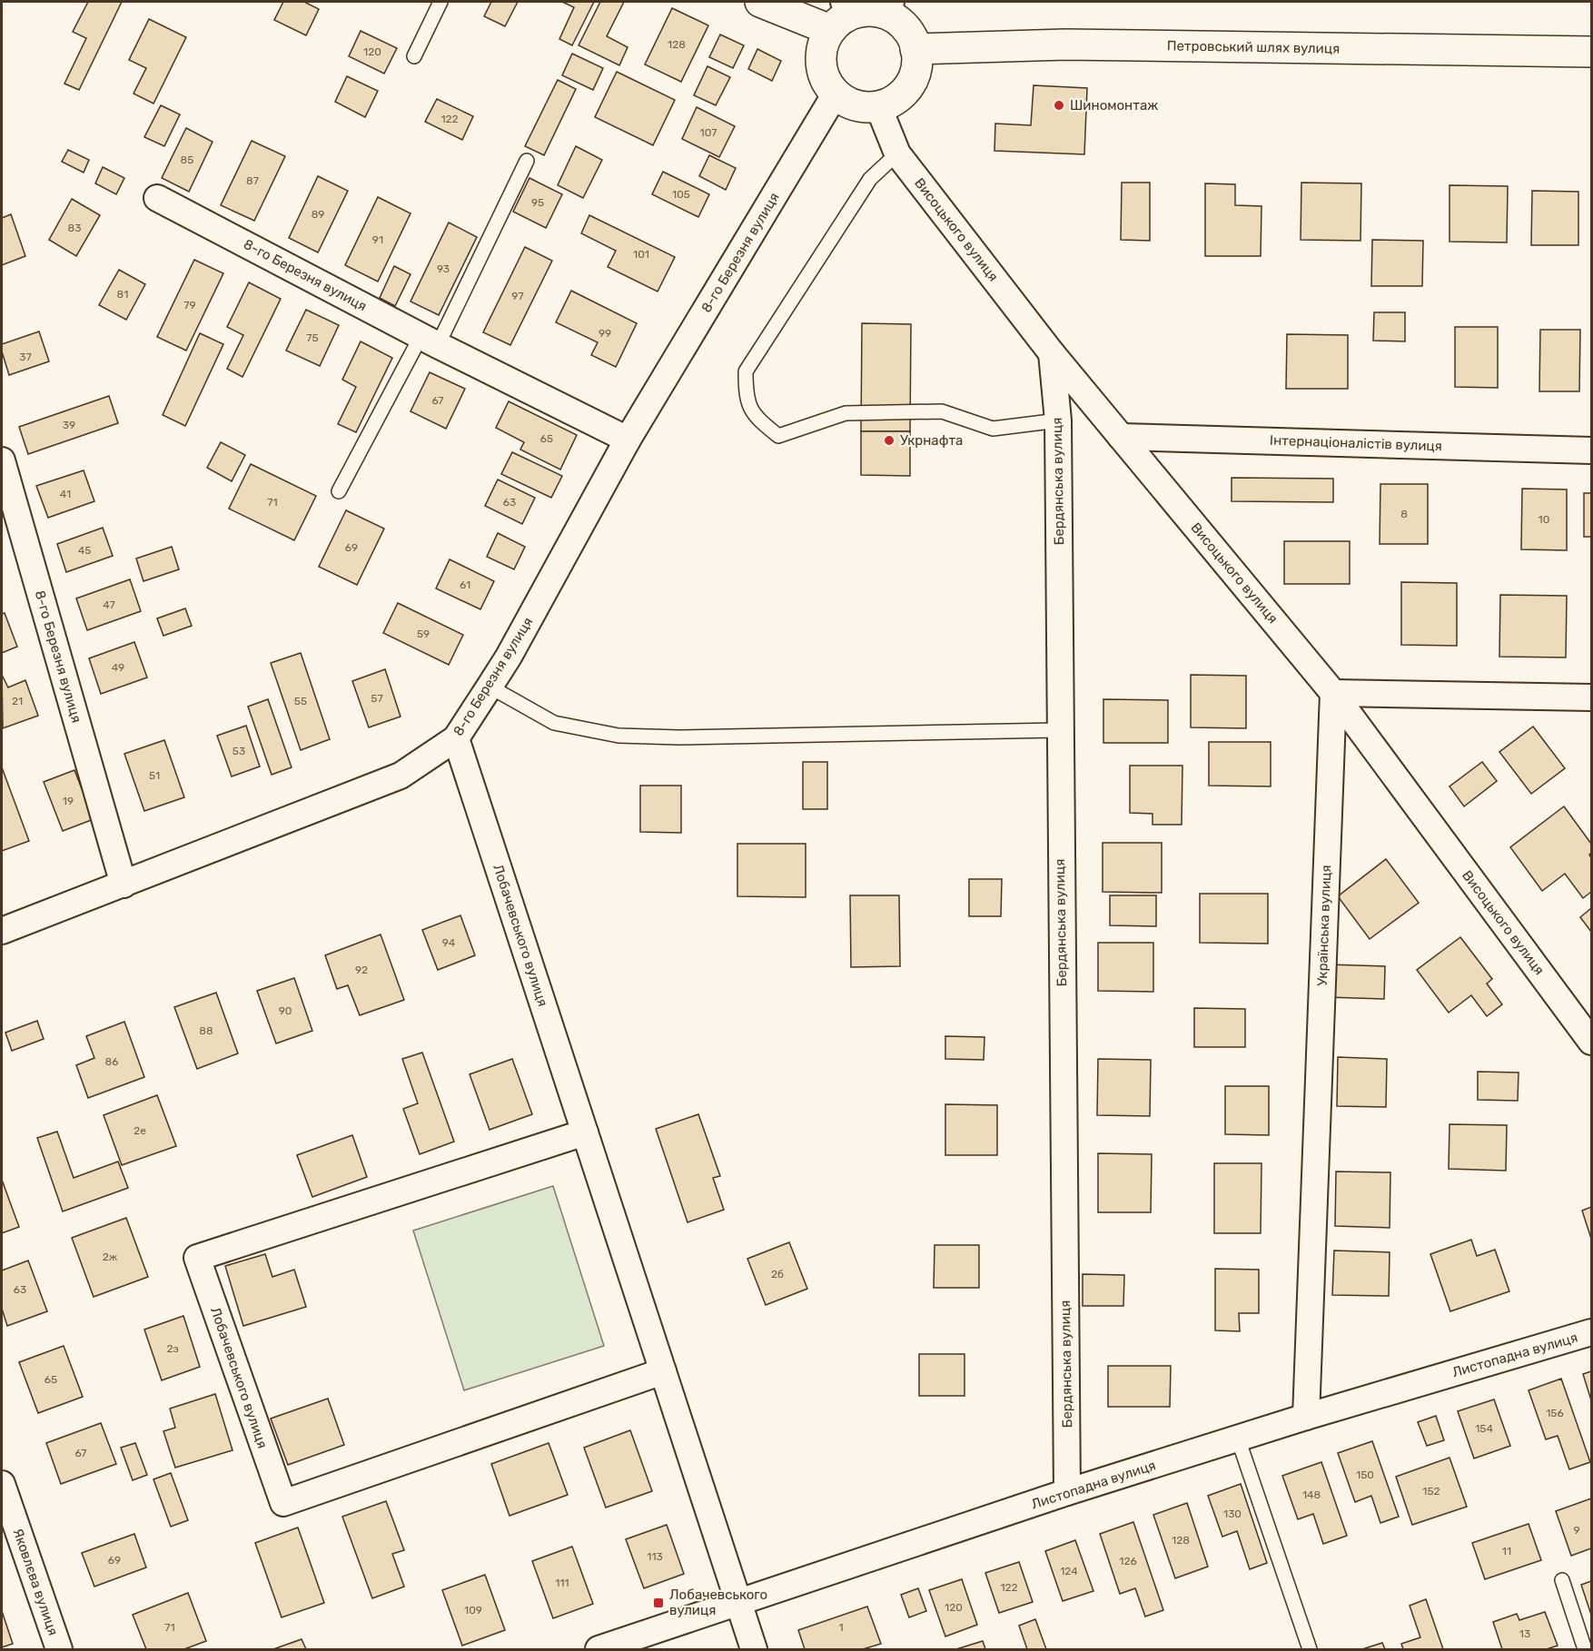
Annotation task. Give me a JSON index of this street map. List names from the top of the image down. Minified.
{"streets":{"street":["Петровський шлях вулиця","Висоцького вулиця","8-го Березня вулиця","Інтернаціоналістів вулиця","Бердянська вулиця","Українська вулиця","Лобачевського вулиця","Листопадна вулиця","Яковлєва вулиця"]},"crossings":[["Петровський шлях вулиця","Висоцького вулиця"],["Петровський шлях вулиця","8-го Березня вулиця"],["Висоцького вулиця","8-го Березня вулиця"],["Висоцького вулиця","Інтернаціоналістів вулиця"],["Висоцького вулиця","Бердянська вулиця"],["Висоцького вулиця","Українська вулиця"],["8-го Березня вулиця","Лобачевського вулиця"],["Бердянська вулиця","Листопадна вулиця"],["Українська вулиця","Листопадна вулиця"],["Лобачевського вулиця","Листопадна вулиця"]],"places":{"other":["Шиномонтаж","Укрнафта"],"transit":["Лобачевського вулиця"]},"house_numbers":["128","120","122","107","85","87","105","95","89","83","91","101","93","81","97","79","99","75","37","67","39","65","41","71","63","8","10","69","45","61","47","59","49","57","21","55","53","51","19","94","92","90","88","86","2е","2ж","2б","63","2з","65","156","154","67","150","152","148","130","9","128","11","113","69","126","124","111","122","120","109","71","1","13"]}
